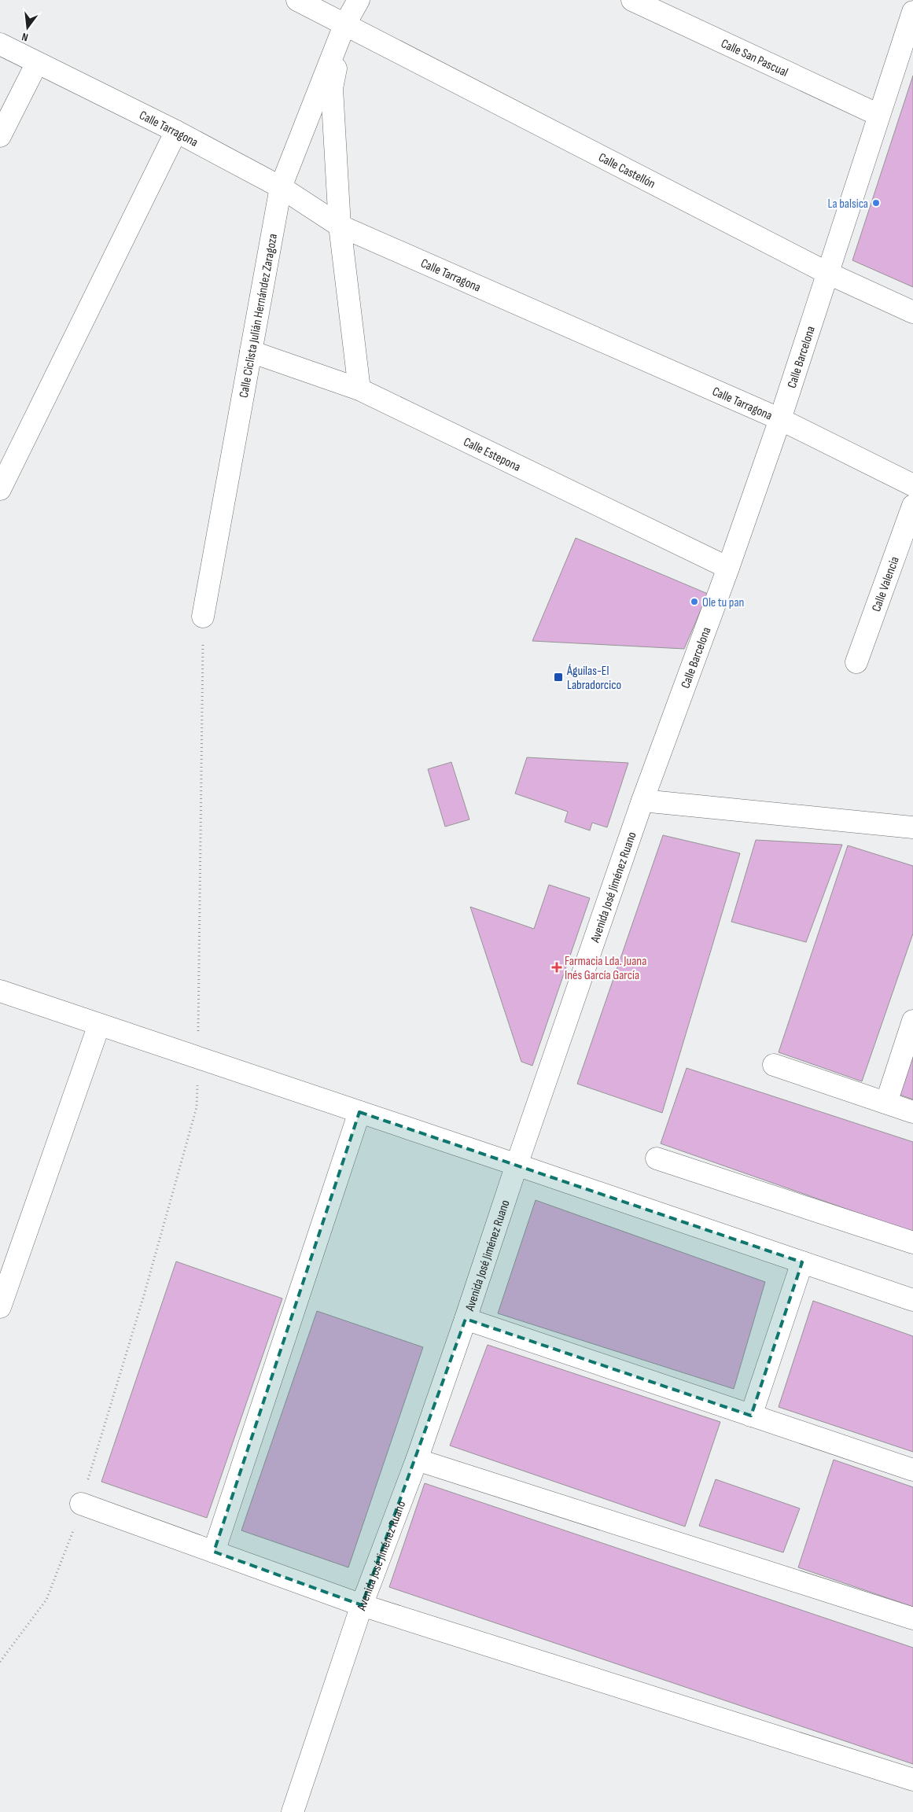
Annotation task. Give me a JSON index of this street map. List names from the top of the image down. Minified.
{"streets":{"street":["Calle San Pascual","Calle Tarragona","Calle Castellón","Calle Ciclista Julián Hernández Zaragoza","Calle Barcelona","Calle Estepona","Calle Valencia","Avenida José Jiménez Ruano"]},"crossings":[["Calle San Pascual","Calle Barcelona"],["Calle Tarragona","Calle Ciclista Julián Hernández Zaragoza"],["Calle Tarragona","Calle Barcelona"],["Calle Castellón","Calle Ciclista Julián Hernández Zaragoza"],["Calle Castellón","Calle Barcelona"],["Calle Ciclista Julián Hernández Zaragoza","Calle Estepona"],["Calle Barcelona","Calle Estepona"],["Calle Barcelona","Avenida José Jiménez Ruano"]],"places":{"other":["La balsica","Ole tu pan"],"transit":["Águilas-El Labradorcico"],"health":["Farmacia Lda. Juana Inés García García"]},"north":"bottom"}
